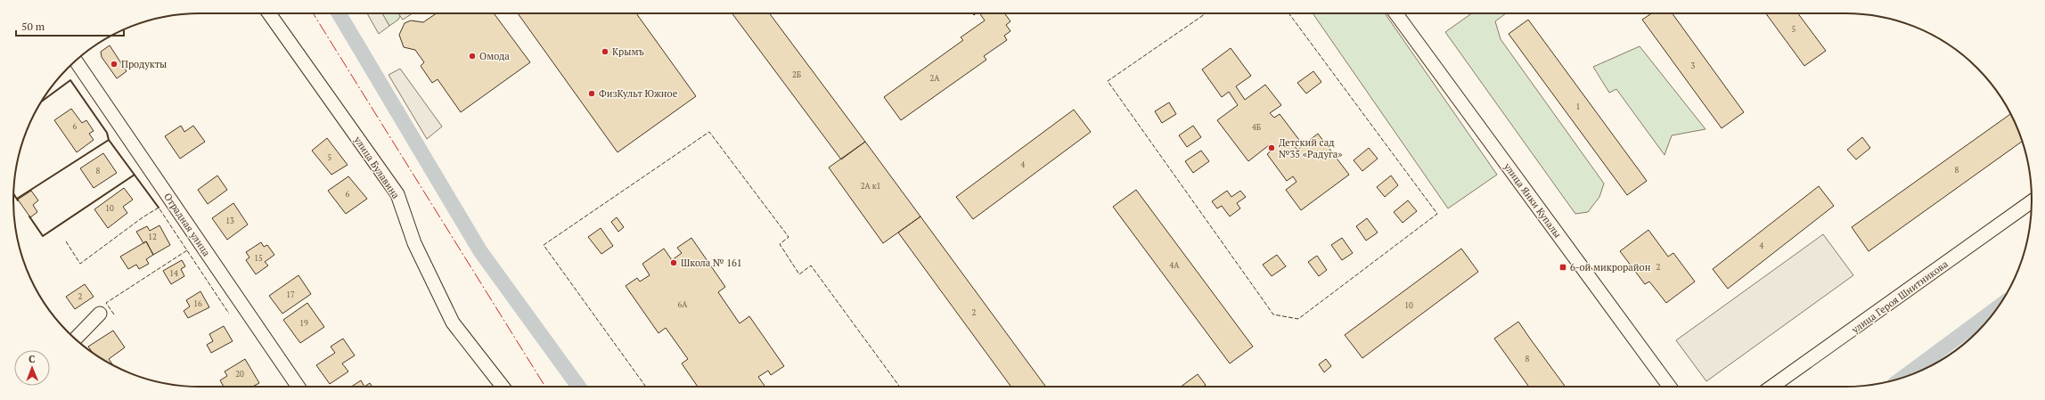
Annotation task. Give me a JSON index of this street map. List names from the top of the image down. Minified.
{"streets":{"street":["улица Булавина","улица Янки Купалы","Отрадная улица","улица Героя Шнитникова"]},"places":{"other":["Крымъ","Омода","Продукты","ФизКульт Южное","Детский сад №35 «Радуга»","Школа № 161"],"transit":["6-ой микрорайон"]},"house_numbers":["5","3","2Б","2А","1","6","4Б","5","4","8","8","2А к1","6","10","13","12","4","15","4А","2","14","17","2","16","6А","10","2","19","8","20"],"scale_bar":"50 m","north":"top"}
